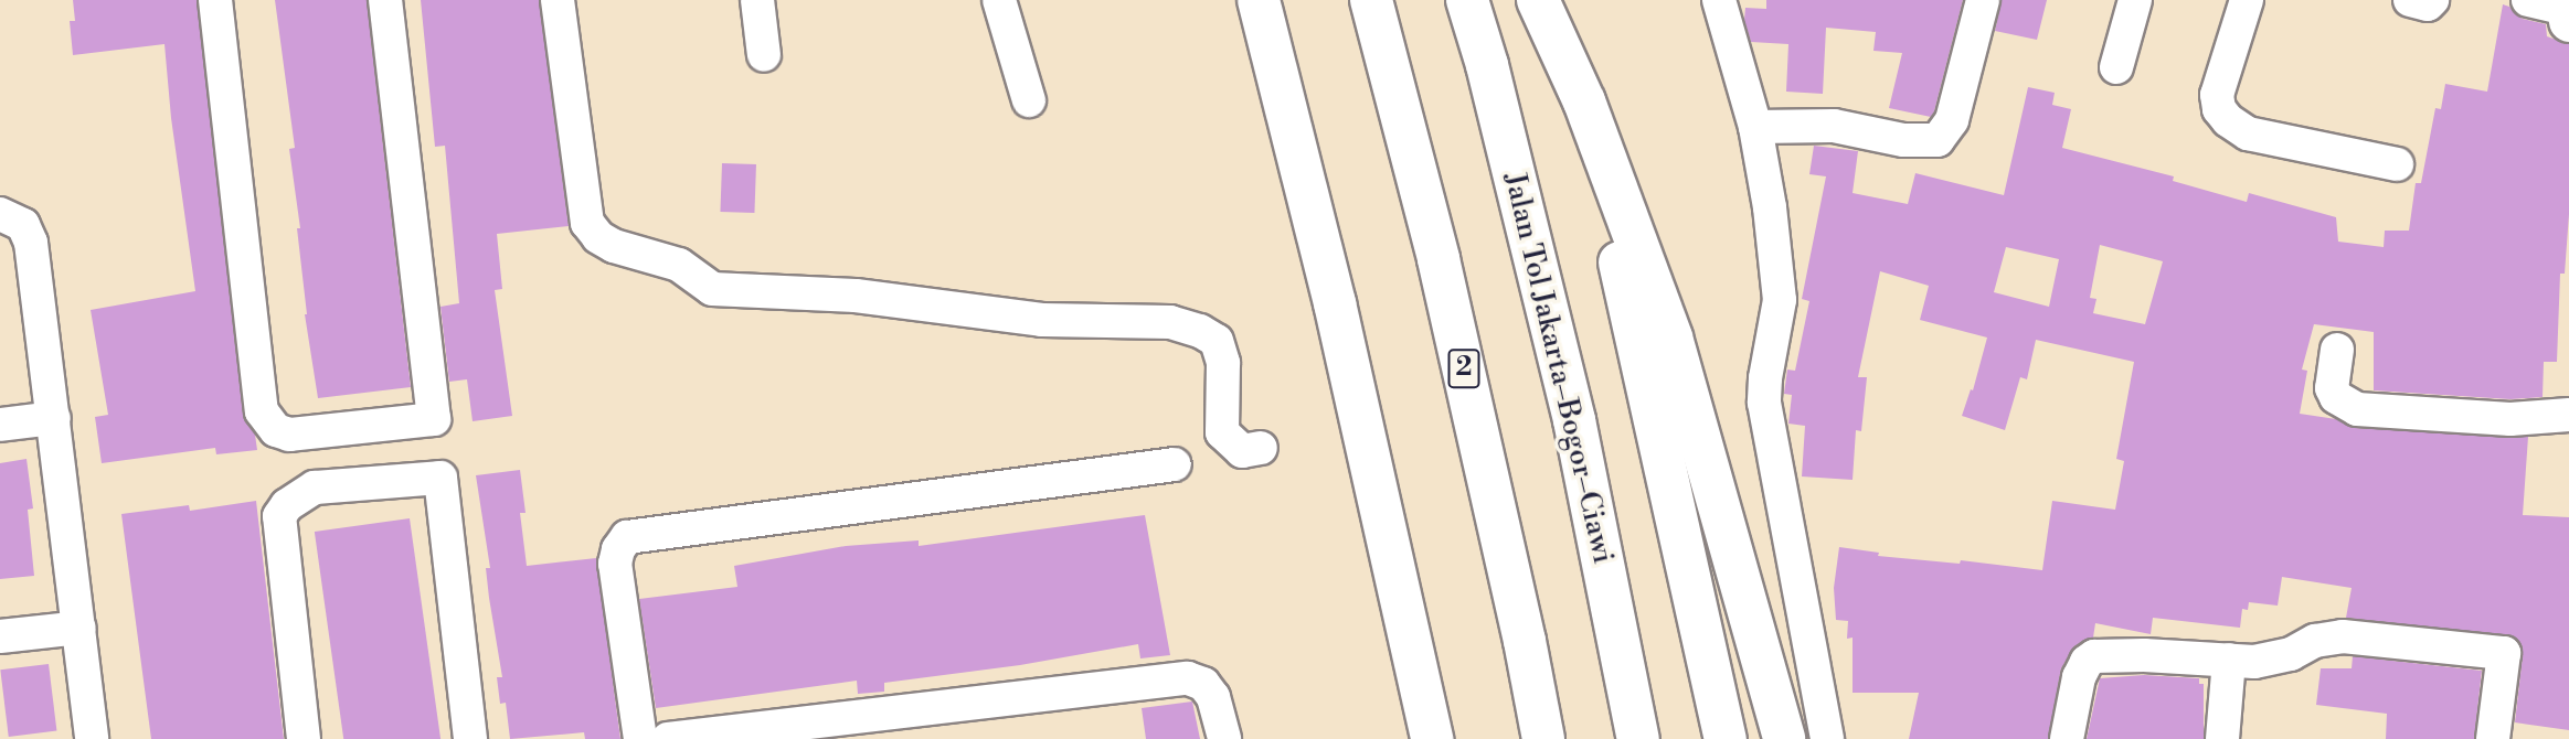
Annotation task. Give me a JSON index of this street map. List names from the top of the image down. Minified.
{"streets":{"highway":["2","Jalan Tol Jakarta–Bogor–Ciawi"]}}
